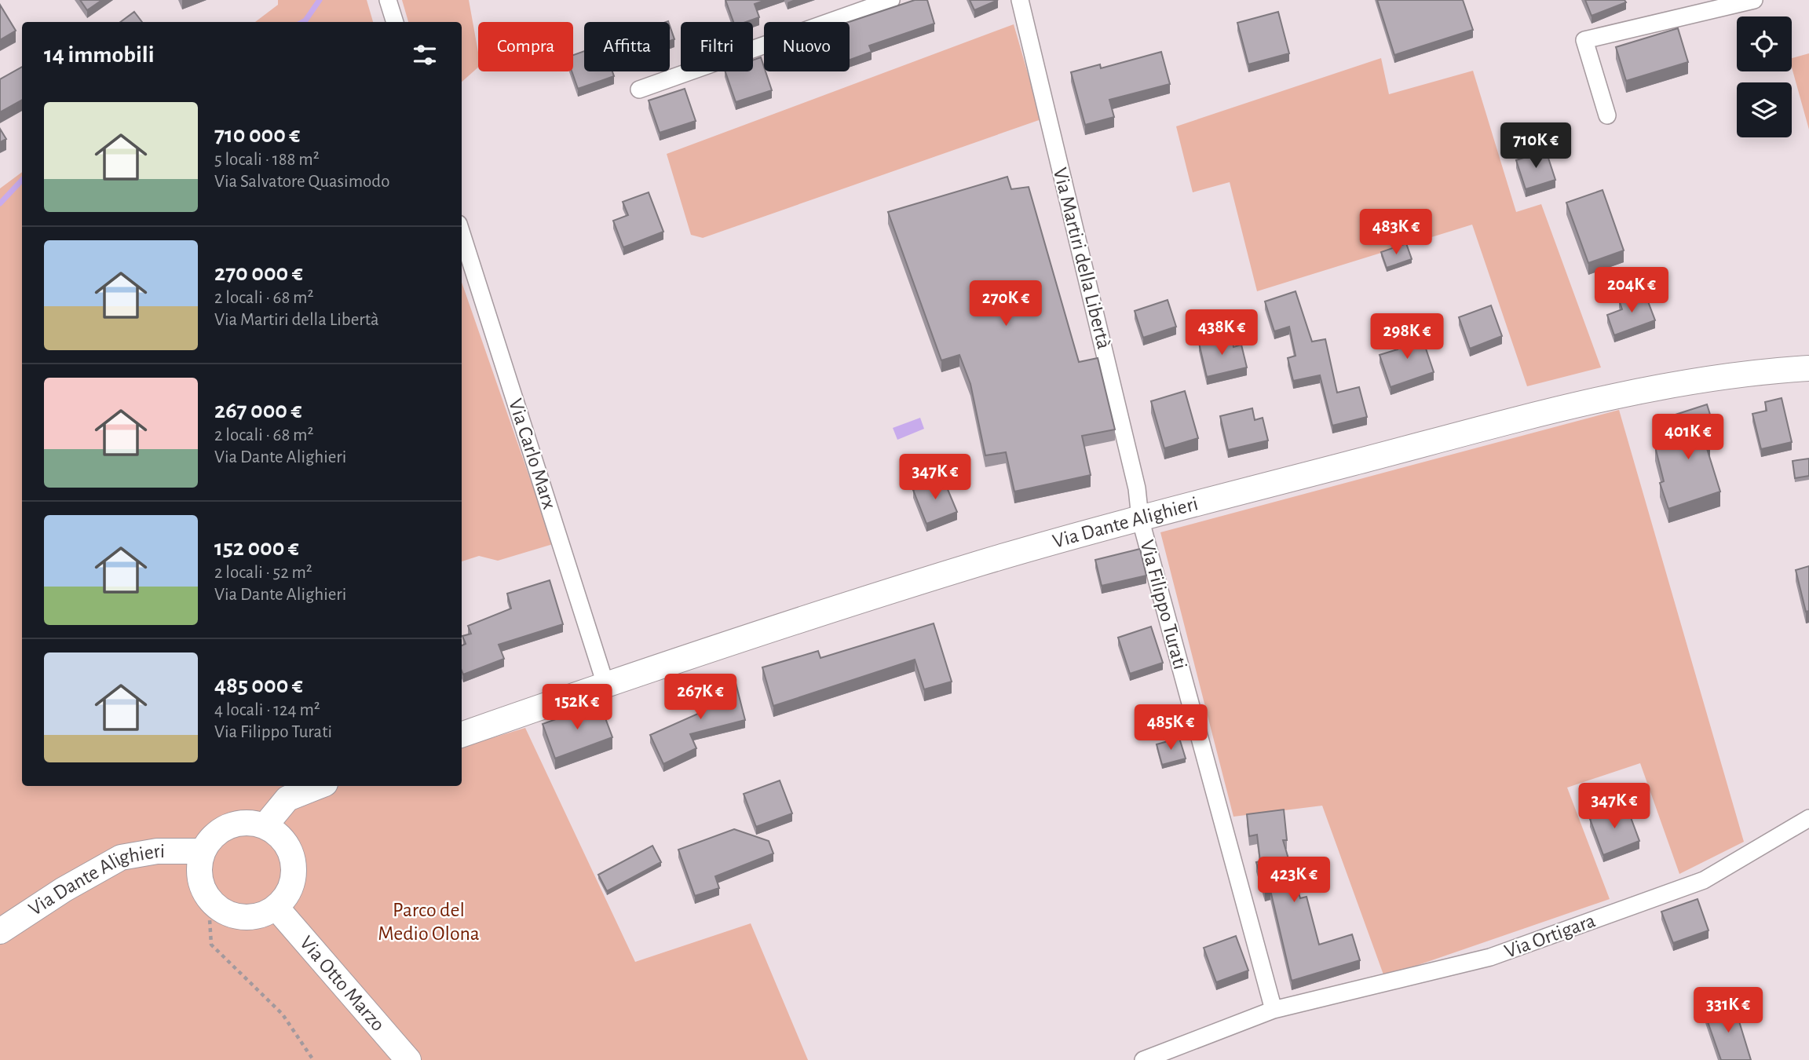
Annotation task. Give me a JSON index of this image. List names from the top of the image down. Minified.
{"streets":{"street":["Via Martiri della Libertà","Via Carlo Marx","Via Dante Alighieri","Via Filippo Turati","Via Ortigara","Via Otto Marzo"]},"crossings":[["Via Martiri della Libertà","Via Dante Alighieri"],["Via Martiri della Libertà","Via Filippo Turati"],["Via Carlo Marx","Via Dante Alighieri"],["Via Dante Alighieri","Via Filippo Turati"],["Via Dante Alighieri","Via Otto Marzo"],["Via Filippo Turati","Via Ortigara"]],"parks":["Parco del Medio Olona"],"page":{"chip":["Compra","Affitta","Filtri","Nuovo"],"heading":"14 immobili","list":[{"name":"710 000 €","note":"5 locali · 188 m² · Via Salvatore Quasimodo"},{"name":"270 000 €","note":"2 locali · 68 m² · Via Martiri della Libertà"},{"name":"267 000 €","note":"2 locali · 68 m² · Via Dante Alighieri"},{"name":"152 000 €","note":"2 locali · 52 m² · Via Dante Alighieri"},{"name":"485 000 €","note":"4 locali · 124 m² · Via Filippo Turati"}],"price":["710K €","483K €","204K €","270K €","438K €","298K €","401K €","347K €","267K €","152K €","485K €","347K €","423K €","331K €"]}}
